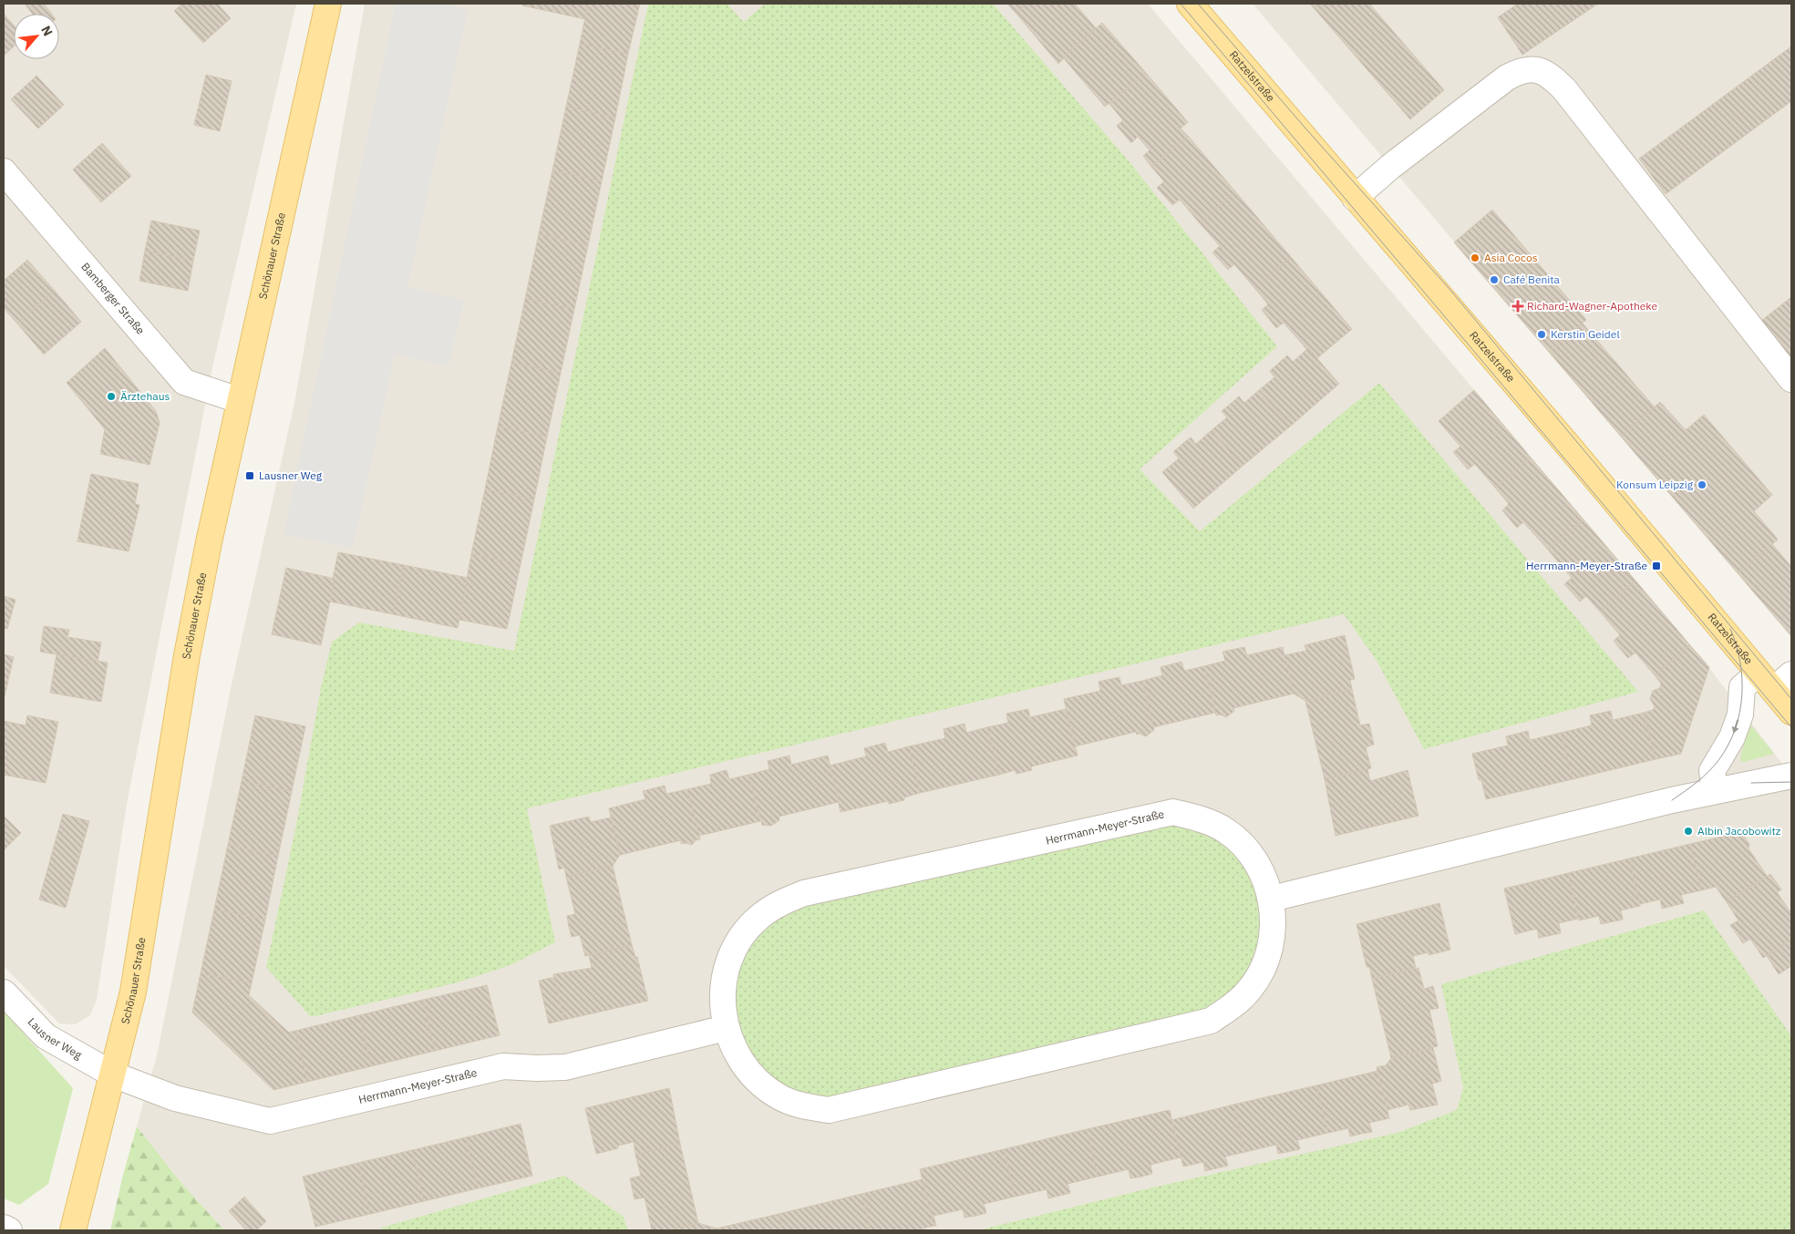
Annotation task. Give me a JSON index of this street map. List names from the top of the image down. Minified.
{"streets":{"main road":["Ratzelstraße","Schönauer Straße"],"street":["Bamberger Straße","Herrmann-Meyer-Straße","Lausner Weg"]},"crossings":[["Schönauer Straße","Bamberger Straße"],["Schönauer Straße","Herrmann-Meyer-Straße"],["Schönauer Straße","Lausner Weg"],["Herrmann-Meyer-Straße","Lausner Weg"]],"places":{"other":["Asia Cocos","Café Benita","Kerstin Geidel","Ärztehaus","Konsum Leipzig","Albin Jacobowitz"],"health":["Richard-Wagner-Apotheke"],"transit":["Lausner Weg","Herrmann-Meyer-Straße"]},"north":"top right"}
